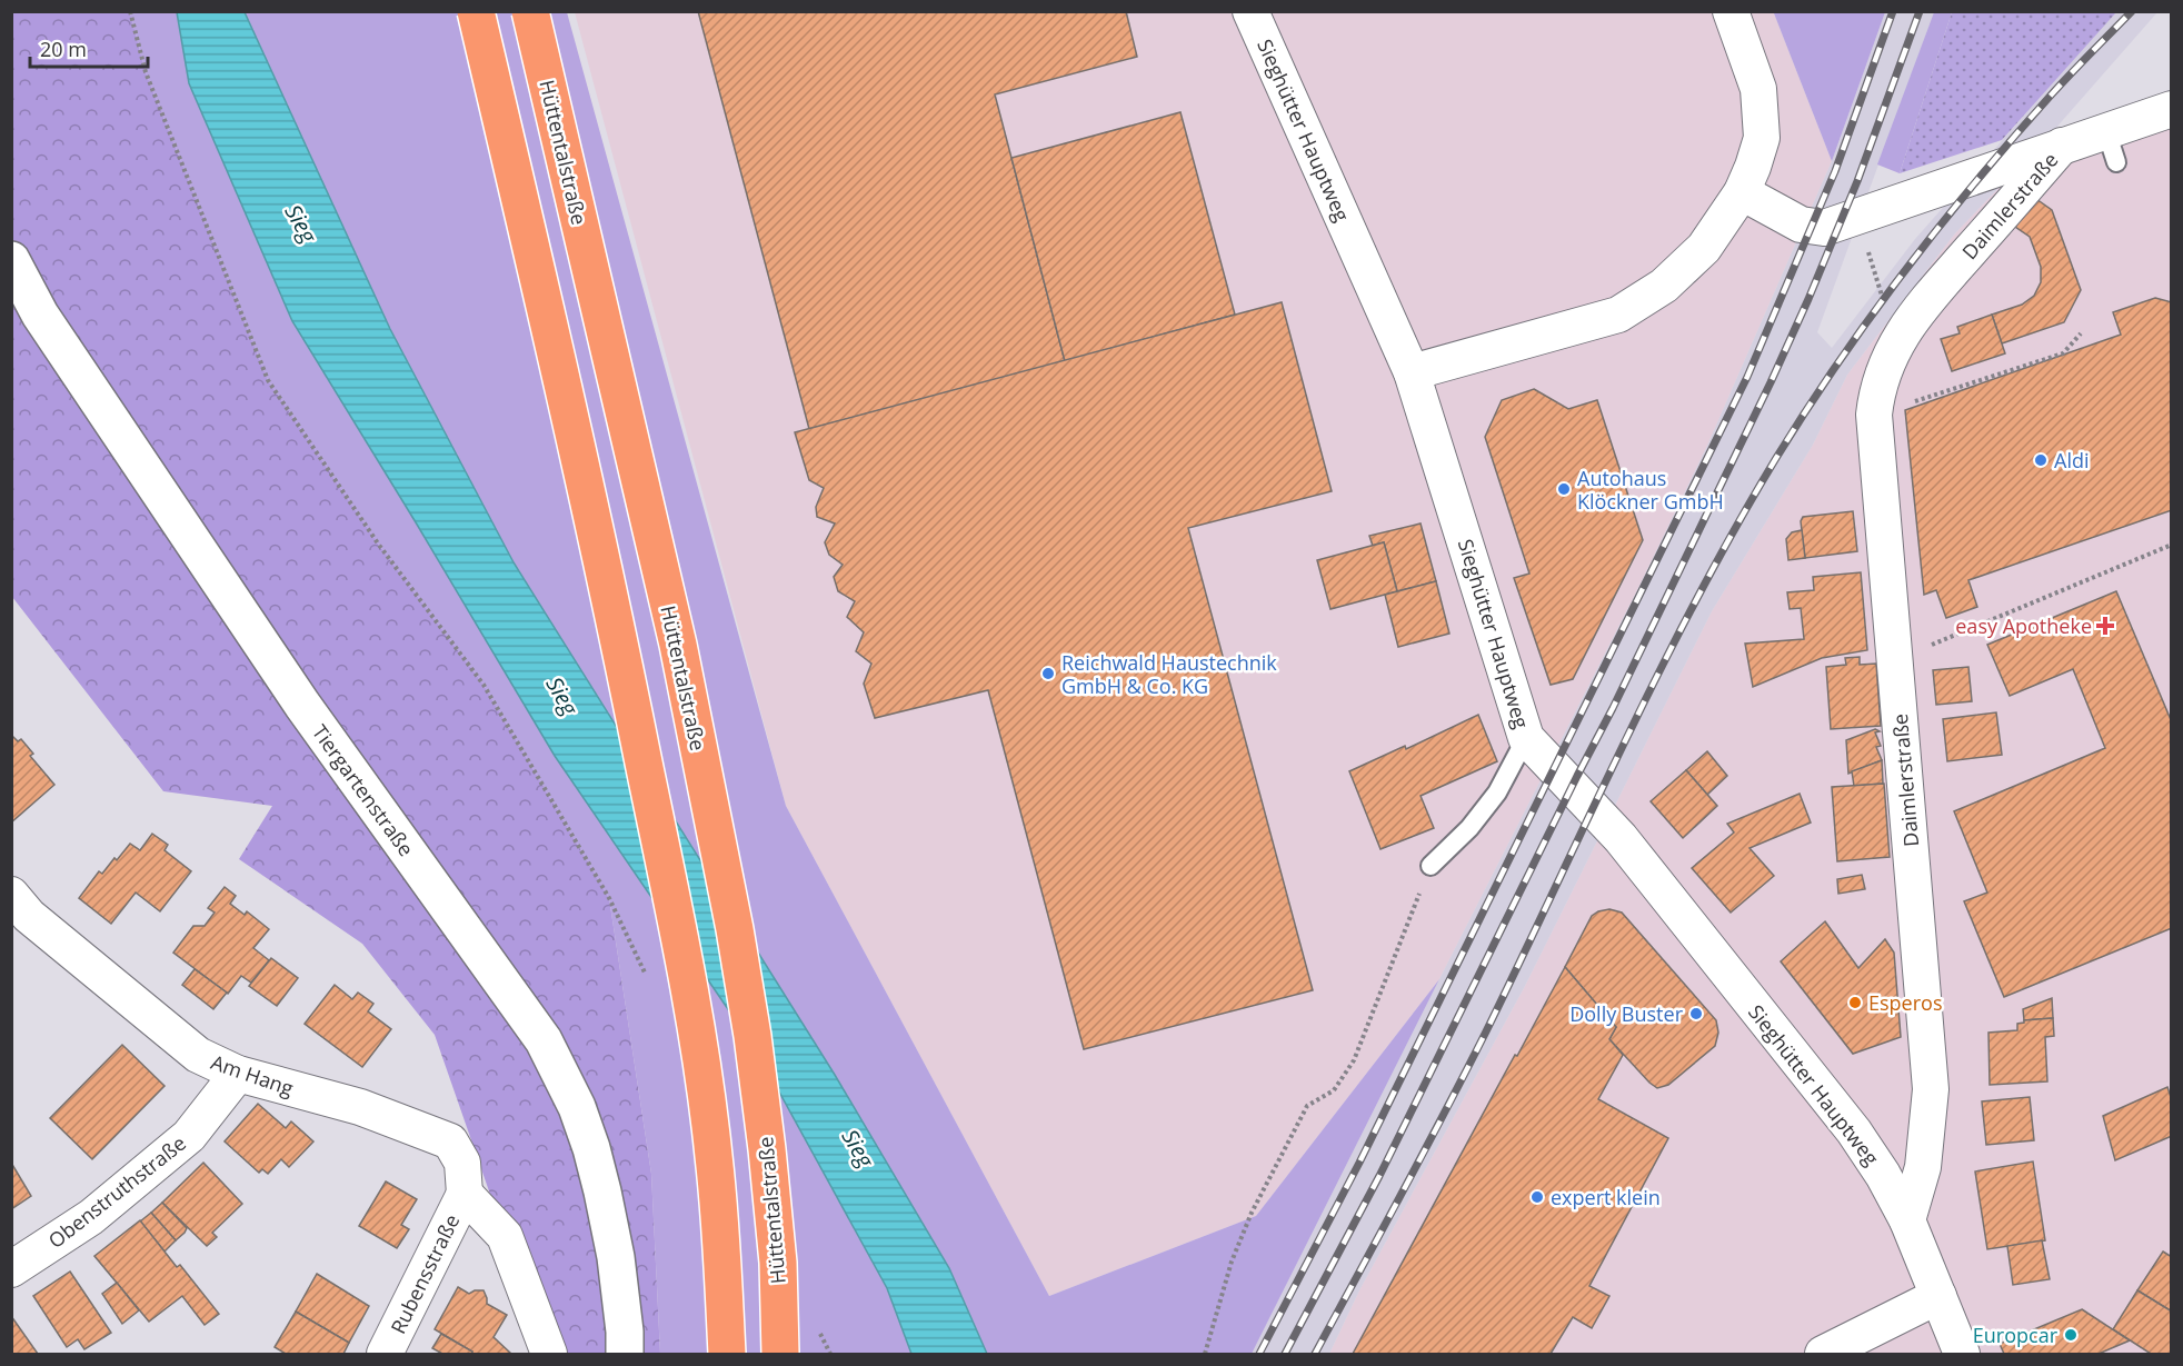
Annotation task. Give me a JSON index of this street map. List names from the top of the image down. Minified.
{"streets":{"highway":["Hüttentalstraße"],"street":["Sieghütter Hauptweg","Daimlerstraße","Tiergartenstraße","Am Hang","Obenstruthstraße","Rubensstraße"]},"crossings":[["Sieghütter Hauptweg","Daimlerstraße"],["Am Hang","Obenstruthstraße"],["Am Hang","Rubensstraße"]],"water":["Sieg"],"places":{"other":["Aldi","Autohaus Klöckner GmbH","Reichwald Haustechnik GmbH & Co. KG","Esperos","Dolly Buster","expert klein","Europcar"],"health":["easy Apotheke"]},"scale_bar":"20 m"}
